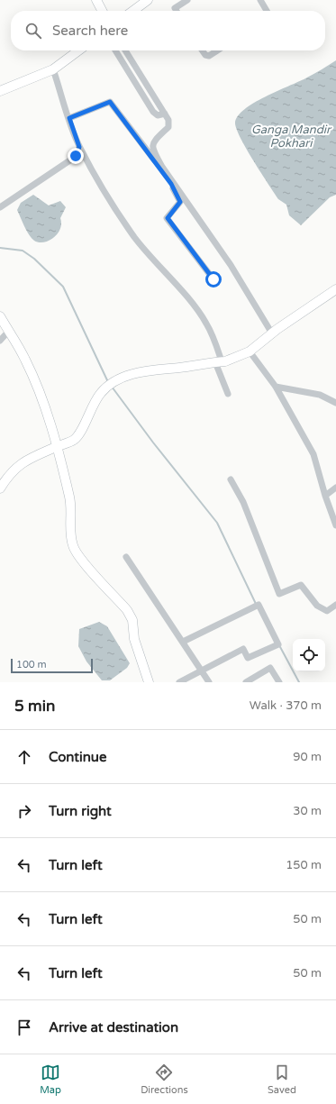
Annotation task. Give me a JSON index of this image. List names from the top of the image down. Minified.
{"water":["Ganga Mandir Pokhari"],"scale_bar":"100 m","page":{"search":"Search here","scale":"100 m","heading":["5 min","Walk · 370 m"],"list":[["Continue","90 m"],["Turn right","30 m"],["Turn left","150 m"],["Turn left","50 m"],["Turn left","50 m"],"Arrive at destination"],"nav":["Map","Directions","Saved"]}}
